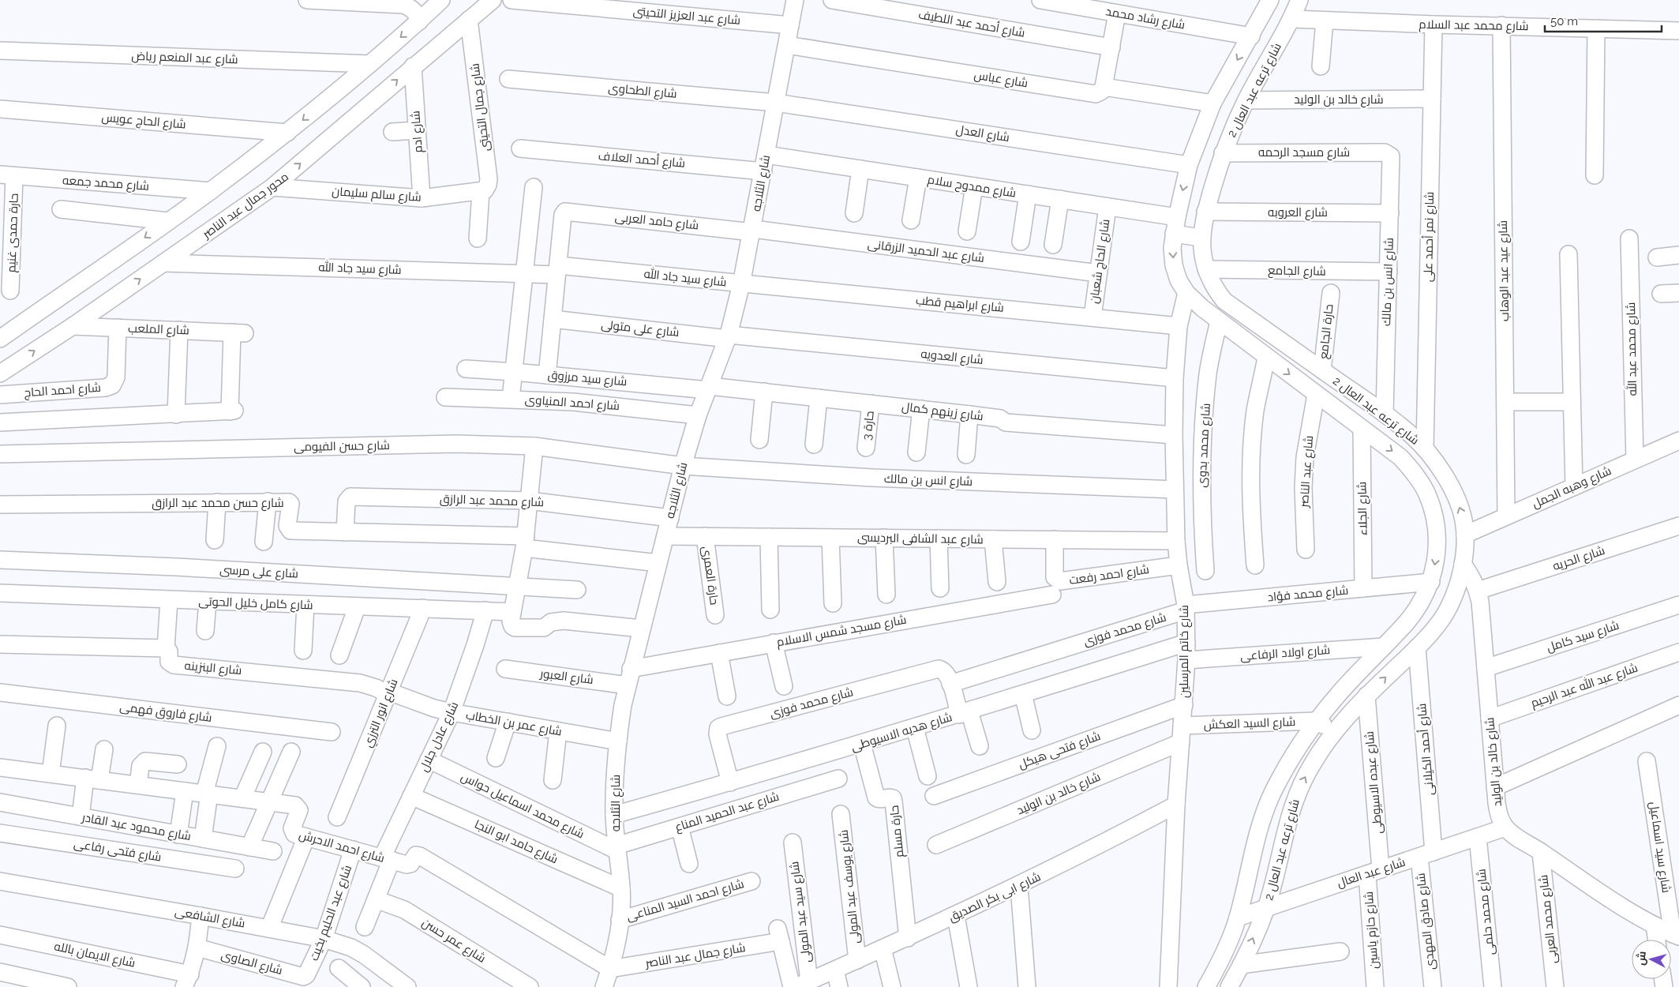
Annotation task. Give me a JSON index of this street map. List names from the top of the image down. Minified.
{"streets":{"street":["شارع عبد العزيز التحيتى","شارع رشاد محمد","شارع أحمد عبد اللطيف","شارع محمد عبد السلام","شارع عبد المنعم رياض","شارع عباس","شارع ترعه عبد العال 2","شارع الطحاوى","شارع خالد بن الوليد","شارع جمال التحيتى","شارع الحاج عويس","شارع ادم","شارع العدل","شارع مسجد الرحمه","شارع أحمد العلاف","شارع محمد جمعه","شارع الثلاجه","شارع ممدوح سلام","شارع سالم سليمان","محور جمال عبد الناصر","شارع العروبه","شارع حامد العربى","حارة حمدى غنيم","شارع نمر أحمد على","شارع عبد الحميد الزرقانى","شارع الحاج شعبان","شارع سيد جاد الله","شارع الجامع","شارع عيد عبد الوهاب","شارع انس بن مالك","شارع ابراهيم قطب","شارع على متولى","شارع الملعب","حارة الجامع","شارع محمد عبد الله","شارع العدويه","شارع سيد مرزوق","شارع احمد الحاج","شارع احمد المنياوى","شارع زينهم كمال","حارة 3","شارع محمد بدوى","شارع حسن الفيومى","شارع عبد الناصر","شارع وهبه الجمل","شارع محمد عبد الرازق","شارع حسن محمد عبد الرازق","شارع الجلاء","شارع عبد الشافى البرديسى","شارع الحريه","شارع على مرسى","شارع احمد رفعت","حارة العمرى","شارع محمد فؤاد","شارع كامل خليل الحوتى","شارع محمد فوزى","شارع مسجد شمس الاسلام","شارع سيد كامل","شارع خاتم المرسلين","شارع اولاد الرفاعى","شارع البنزينه","شارع العبور","شارع عبد الله عبد الرحيم","شارع فاروق فهمى","شارع انور الترزي","شارع عمر بن الخطاب","شارع السيد العكش","شارع هديه الاسيوطى","شارع عادل جلال","شارع أحمد الكيلانى","شارع فتحى هيكل","شارع عبده الاسيوطى","شارع محمد اسماعيل حواس","شارع عبد الحميد المناع","شارع محمود عبد القادر","حارة مسلم","شارع حامد ابو النجا","شارع احمد الاحرش","شارع سيد اسماعيل","شارع فتحى رفاعى","شارع عبد العال","شارع يوسف عبد المولى","شارع ابى بكر الصديق","شارع احمد السيد المناعى","شارع سيد عبد المولى","شارع محمد حلمى","شارع عبد الحليم بخيت","شارع الشافعى","شارع محمد العربى","شارع صادق المهدى","شارع حازم ياسين","شارع عمر حسن","شارع الايمان بالله","شارع جمال عبد الناصر","شارع الصاوى"]},"crossings":[["شارع عبد العزيز التحيتى","شارع الثلاجه"],["شارع رشاد محمد","شارع ترعه عبد العال 2"],["شارع محمد عبد السلام","شارع ترعه عبد العال 2"],["شارع محمد عبد السلام","شارع نمر أحمد على"],["شارع محمد عبد السلام","شارع عيد عبد الوهاب"],["شارع عباس","شارع ترعه عبد العال 2"],["شارع عباس","شارع الثلاجه"],["شارع ترعه عبد العال 2","شارع خالد بن الوليد"],["شارع ترعه عبد العال 2","شارع العدل"],["شارع ترعه عبد العال 2","شارع مسجد الرحمه"],["شارع ترعه عبد العال 2","شارع ممدوح سلام"],["شارع ترعه عبد العال 2","شارع العروبه"],["شارع ترعه عبد العال 2","شارع نمر أحمد على"],["شارع ترعه عبد العال 2","شارع الجامع"],["شارع ترعه عبد العال 2","شارع انس بن مالك"],["شارع ترعه عبد العال 2","حارة الجامع"],["شارع ترعه عبد العال 2","شارع محمد بدوى"],["شارع ترعه عبد العال 2","شارع عبد الناصر"],["شارع ترعه عبد العال 2","شارع وهبه الجمل"],["شارع ترعه عبد العال 2","شارع الجلاء"],["شارع ترعه عبد العال 2","شارع محمد فؤاد"],["شارع ترعه عبد العال 2","شارع خاتم المرسلين"],["شارع ترعه عبد العال 2","شارع اولاد الرفاعى"],["شارع ترعه عبد العال 2","شارع السيد العكش"],["شارع ترعه عبد العال 2","شارع أحمد الكيلانى"],["شارع ترعه عبد العال 2","شارع عبده الاسيوطى"],["شارع ترعه عبد العال 2","شارع عبد العال"],["شارع الطحاوى","شارع العدل"],["شارع الطحاوى","شارع الثلاجه"],["شارع خالد بن الوليد","شارع نمر أحمد على"],["شارع خالد بن الوليد","شارع الحريه"],["شارع خالد بن الوليد","شارع سيد كامل"],["شارع خالد بن الوليد","شارع خاتم المرسلين"],["شارع خالد بن الوليد","شارع عبد الله عبد الرحيم"],["شارع خالد بن الوليد","شارع عبد العال"],["شارع جمال التحيتى","شارع سالم سليمان"],["شارع جمال التحيتى","محور جمال عبد الناصر"],["شارع ادم","شارع سالم سليمان"],["شارع ادم","محور جمال عبد الناصر"],["شارع العدل","شارع الثلاجه"],["شارع مسجد الرحمه","شارع انس بن مالك"],["شارع أحمد العلاف","شارع الثلاجه"],["شارع محمد جمعه","حارة حمدى غنيم"],["شارع الثلاجه","شارع ممدوح سلام"],["شارع الثلاجه","شارع حامد العربى"],["شارع الثلاجه","شارع عبد الحميد الزرقانى"],["شارع الثلاجه","شارع سيد جاد الله"],["شارع الثلاجه","شارع انس بن مالك"],["شارع الثلاجه","شارع ابراهيم قطب"],["شارع الثلاجه","شارع على متولى"],["شارع الثلاجه","شارع العدويه"],["شارع الثلاجه","شارع سيد مرزوق"],["شارع الثلاجه","شارع احمد المنياوى"],["شارع الثلاجه","شارع زينهم كمال"],["شارع الثلاجه","شارع حسن الفيومى"],["شارع الثلاجه","شارع محمد عبد الرازق"],["شارع الثلاجه","شارع حسن محمد عبد الرازق"],["شارع الثلاجه","شارع عبد الشافى البرديسى"],["شارع الثلاجه","شارع مسجد شمس الاسلام"],["شارع الثلاجه","شارع العبور"],["شارع الثلاجه","شارع عمر بن الخطاب"],["شارع الثلاجه","شارع هديه الاسيوطى"],["شارع الثلاجه","شارع محمد اسماعيل حواس"],["شارع الثلاجه","شارع عبد الحميد المناع"],["شارع الثلاجه","شارع حامد ابو النجا"],["شارع الثلاجه","شارع احمد الاحرش"],["شارع الثلاجه","شارع احمد السيد المناعى"],["شارع الثلاجه","شارع جمال عبد الناصر"],["شارع ممدوح سلام","شارع الحاج شعبان"],["شارع سالم سليمان","محور جمال عبد الناصر"],["محور جمال عبد الناصر","شارع سيد جاد الله"],["محور جمال عبد الناصر","شارع الملعب"],["شارع العروبه","شارع انس بن مالك"],["شارع حامد العربى","شارع عبد الحميد الزرقانى"],["شارع حامد العربى","شارع سيد جاد الله"],["شارع عبد الحميد الزرقانى","شارع الحاج شعبان"],["شارع الحاج شعبان","شارع ابراهيم قطب"],["شارع سيد جاد الله","شارع ابراهيم قطب"],["شارع الجامع","شارع انس بن مالك"],["شارع عيد عبد الوهاب","شارع وهبه الجمل"],["شارع انس بن مالك","شارع حسن الفيومى"],["شارع انس بن مالك","شارع خاتم المرسلين"],["شارع ابراهيم قطب","شارع خاتم المرسلين"],["شارع على متولى","شارع العدويه"],["شارع الملعب","شارع احمد الحاج"],["شارع محمد عبد الله","شارع وهبه الجمل"],["شارع العدويه","شارع خاتم المرسلين"],["شارع سيد مرزوق","شارع زينهم كمال"],["شارع زينهم كمال","حارة 3"],["شارع زينهم كمال","شارع خاتم المرسلين"],["شارع محمد عبد الرازق","شارع حسن محمد عبد الرازق"],["شارع الجلاء","شارع محمد فؤاد"],["شارع عبد الشافى البرديسى","شارع احمد رفعت"],["شارع عبد الشافى البرديسى","حارة العمرى"],["شارع عبد الشافى البرديسى","شارع خاتم المرسلين"],["شارع احمد رفعت","شارع خاتم المرسلين"],["شارع محمد فؤاد","شارع محمد فوزى"],["شارع محمد فؤاد","شارع خاتم المرسلين"],["شارع كامل خليل الحوتى","شارع انور الترزي"],["شارع كامل خليل الحوتى","شارع عادل جلال"],["شارع محمد فوزى","شارع خاتم المرسلين"],["شارع محمد فوزى","شارع هديه الاسيوطى"],["شارع مسجد شمس الاسلام","شارع العبور"],["شارع خاتم المرسلين","شارع اولاد الرفاعى"],["شارع خاتم المرسلين","شارع السيد العكش"],["شارع خاتم المرسلين","شارع هديه الاسيوطى"],["شارع خاتم المرسلين","شارع فتحى هيكل"],["شارع خاتم المرسلين","شارع ابى بكر الصديق"],["شارع البنزينه","شارع انور الترزي"],["شارع البنزينه","شارع عمر بن الخطاب"],["شارع انور الترزي","شارع عمر بن الخطاب"],["شارع عمر بن الخطاب","شارع عادل جلال"],["شارع هديه الاسيوطى","حارة مسلم"],["شارع عادل جلال","شارع محمد اسماعيل حواس"],["شارع عادل جلال","شارع حامد ابو النجا"],["شارع عادل جلال","شارع احمد الاحرش"],["شارع عادل جلال","شارع عمر حسن"],["شارع أحمد الكيلانى","شارع عبد العال"],["شارع أحمد الكيلانى","شارع صادق المهدى"],["شارع عبده الاسيوطى","شارع عبد العال"],["شارع عبده الاسيوطى","شارع حازم ياسين"],["شارع محمد اسماعيل حواس","شارع عبد الحميد المناع"],["حارة مسلم","شارع ابى بكر الصديق"],["شارع احمد الاحرش","شارع عبد الحليم بخيت"],["شارع احمد الاحرش","شارع جمال عبد الناصر"],["شارع عبد العال","شارع محمد حلمى"],["شارع عبد العال","شارع صادق المهدى"],["شارع عبد العال","شارع حازم ياسين"],["شارع يوسف عبد المولى","شارع ابى بكر الصديق"],["شارع ابى بكر الصديق","شارع سيد عبد المولى"],["شارع عبد الحليم بخيت","شارع الشافعى"],["شارع عبد الحليم بخيت","شارع الصاوى"]],"scale_bar":"50 m","north":"left"}
